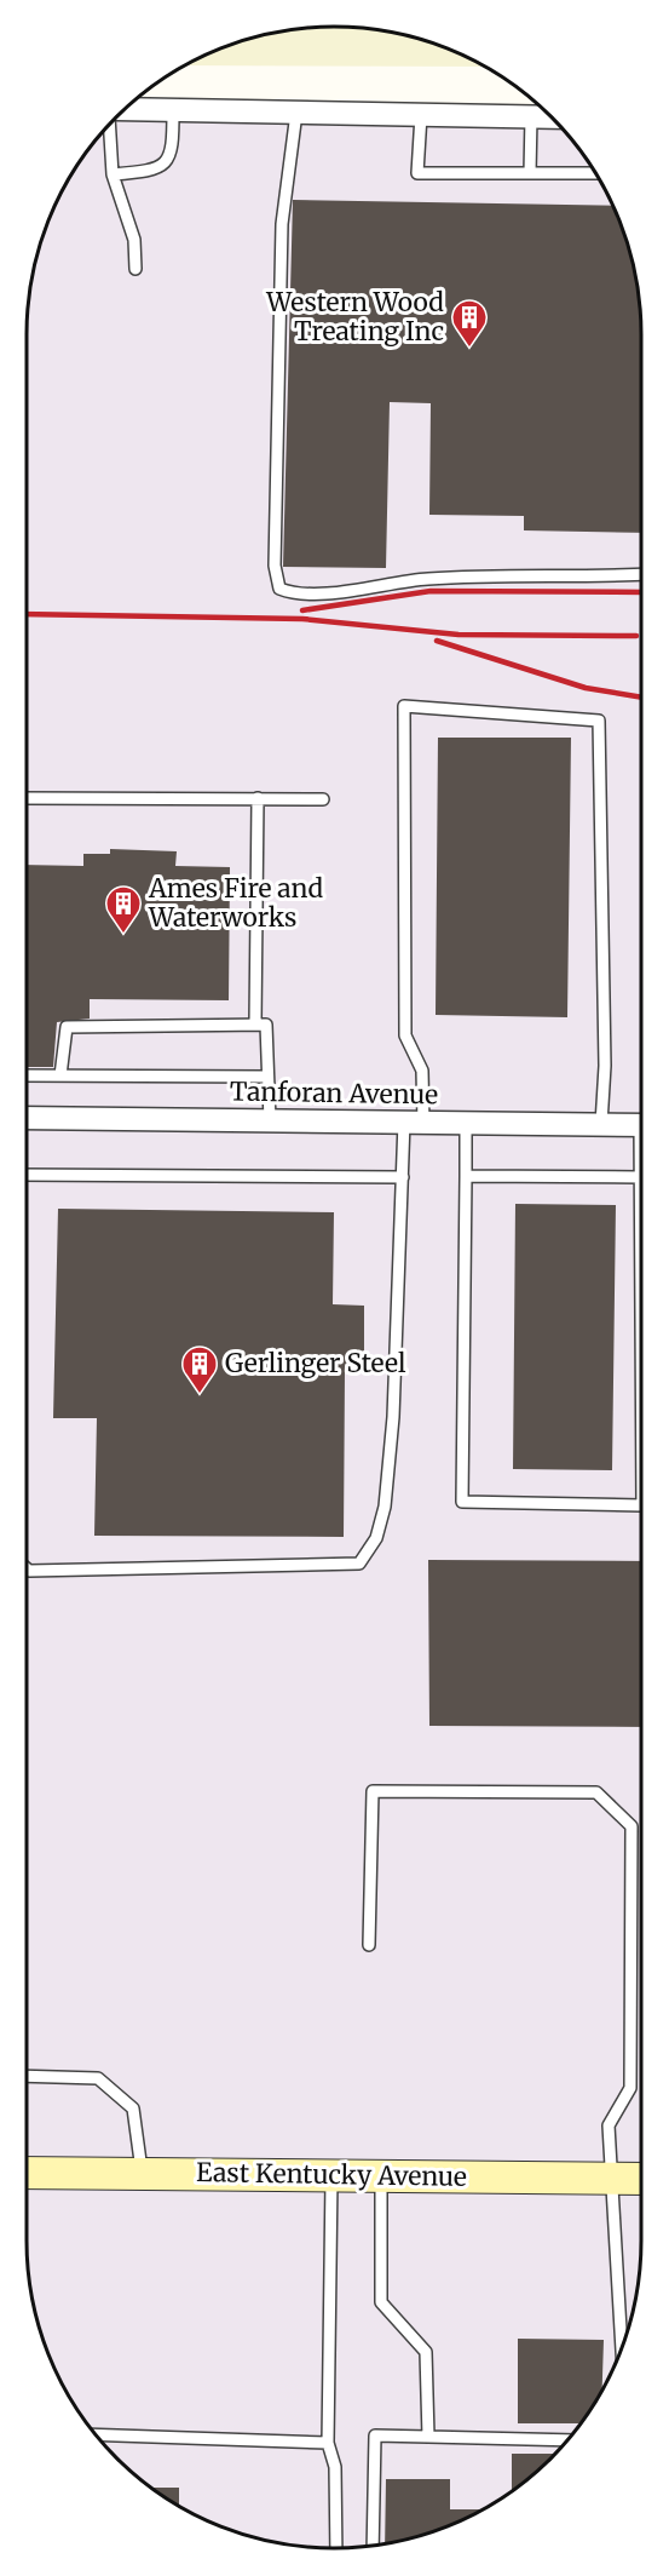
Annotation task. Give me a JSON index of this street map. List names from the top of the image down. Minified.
{"streets":{"street":["Tanforan Avenue","East Kentucky Avenue"]},"places":{"building":["Western Wood Treating Inc","Ames Fire and Waterworks","Gerlinger Steel"]}}
